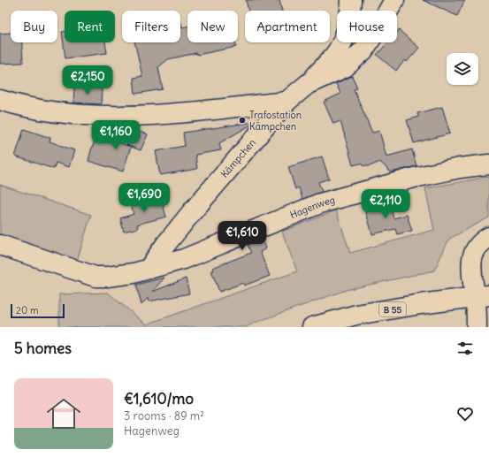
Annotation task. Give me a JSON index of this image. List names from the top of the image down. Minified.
{"streets":{"street":["Kämpchen","Hagenweg","B 55"]},"crossings":[["Kämpchen","Hagenweg"]],"places":["Trafostation Kämpchen"],"scale_bar":"20 m","page":{"chip":["Buy","Rent","Filters","New","Apartment","House"],"price":["€2,150","€1,160","€1,690","€2,110","€1,610"],"scale":"20 m","heading":"5 homes","list":[{"name":"€1,610/mo","note":"3 rooms · 89 m² · Hagenweg"}]}}
